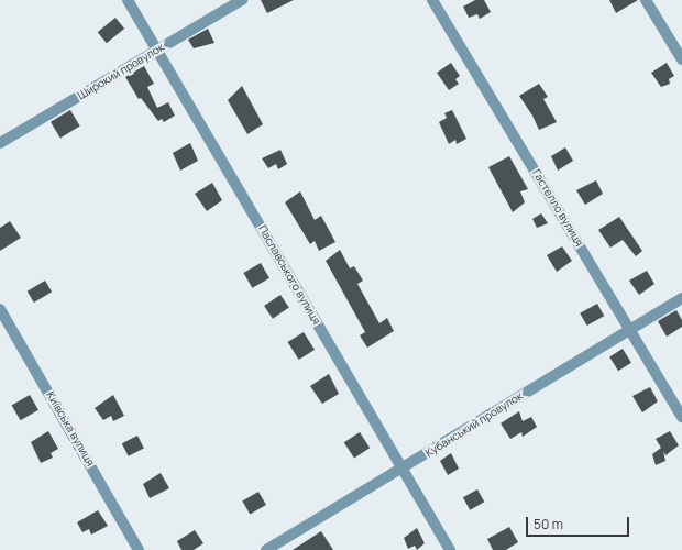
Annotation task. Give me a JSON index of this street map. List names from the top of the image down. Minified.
{"streets":{"street":["Широкий провулок","Гастелло вулиця","Паславського вулиця","Кубанський провулок","Київська вулиця"]},"crossings":[["Широкий провулок","Паславського вулиця"],["Гастелло вулиця","Кубанський провулок"],["Паславського вулиця","Кубанський провулок"]],"scale_bar":"50 m"}
